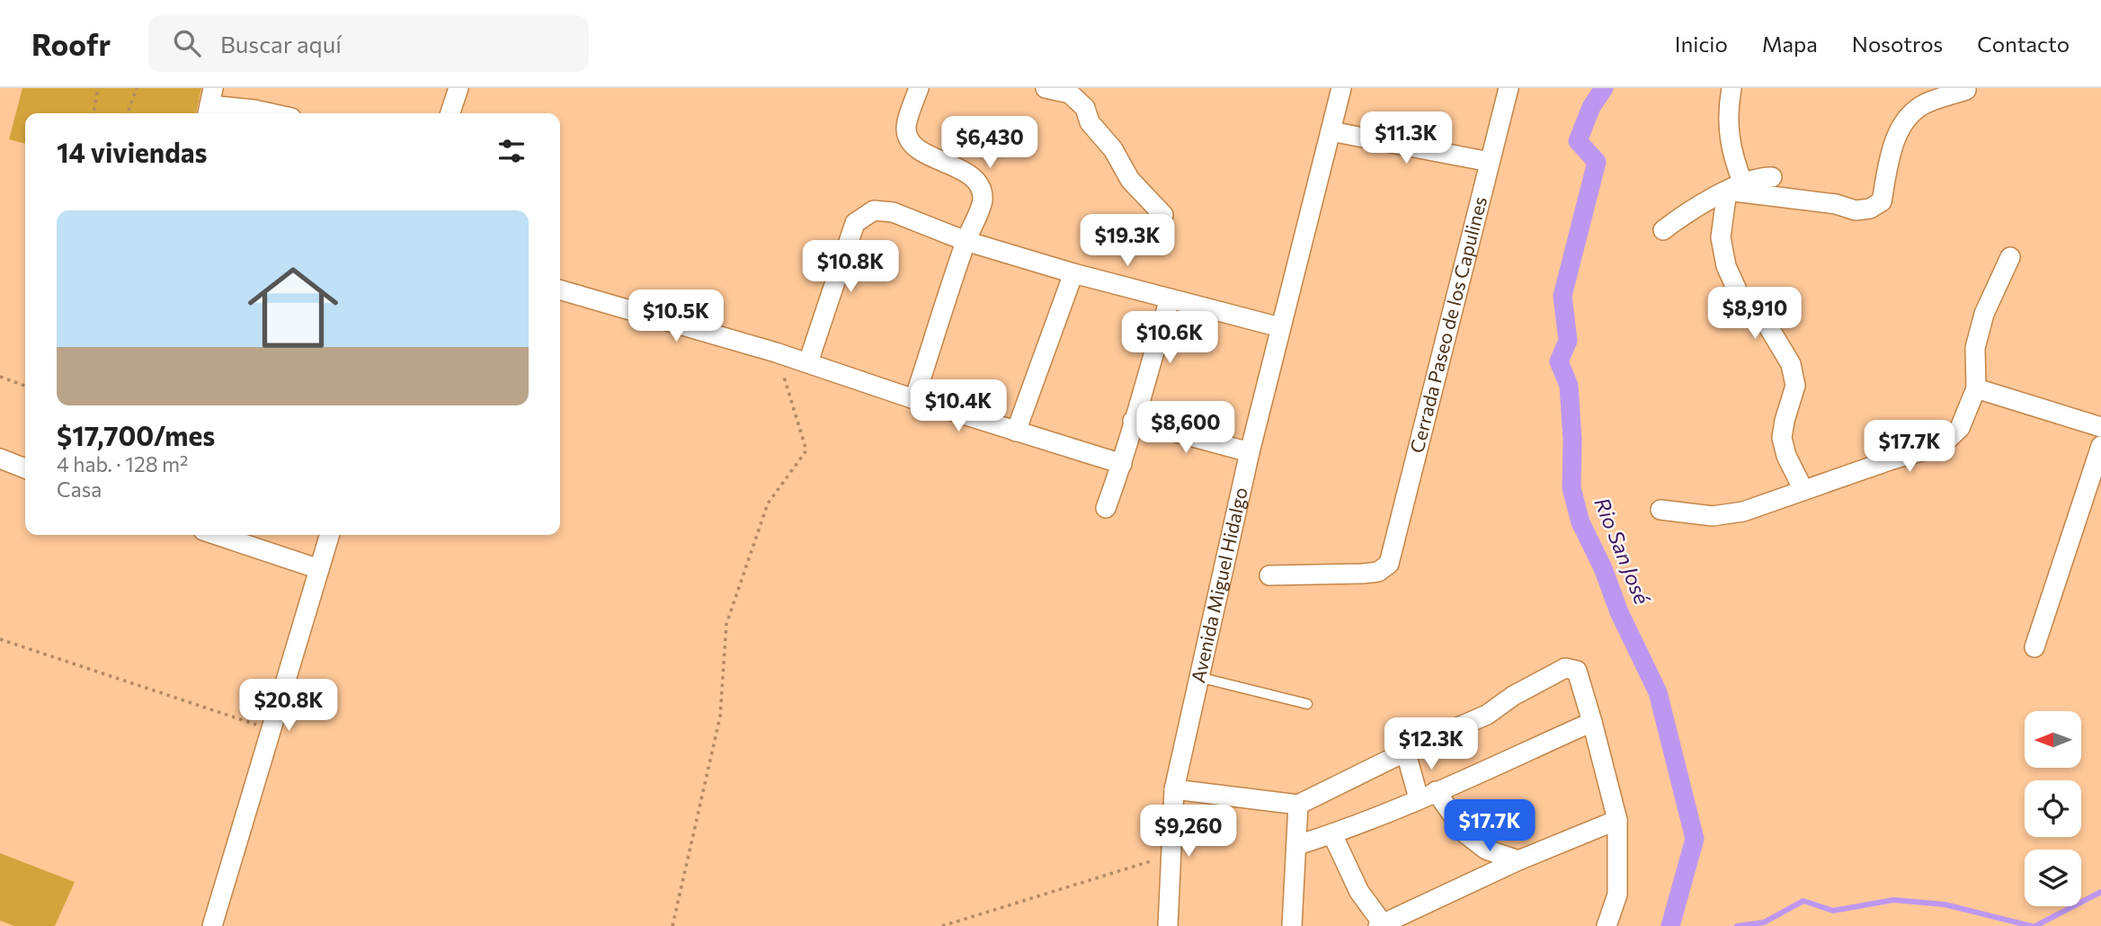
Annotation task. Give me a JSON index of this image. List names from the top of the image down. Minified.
{"streets":{"street":["Cerrada Paseo de los Capulines","Avenida Miguel Hidalgo"]},"water":["Rio San José"],"north":"left","page":{"header":"Roofr","search":"Buscar aquí","nav":["Inicio","Mapa","Nosotros","Contacto"],"price":["$11.3K","$6,430","$19.3K","$10.8K","$8,910","$10.5K","$10.6K","$10.4K","$8,600","$17.7K","$20.8K","$12.3K","$17.7K","$9,260"],"heading":"14 viviendas","list":[{"name":"$17,700/mes","note":"4 hab. · 128 m² · Casa"}]}}
